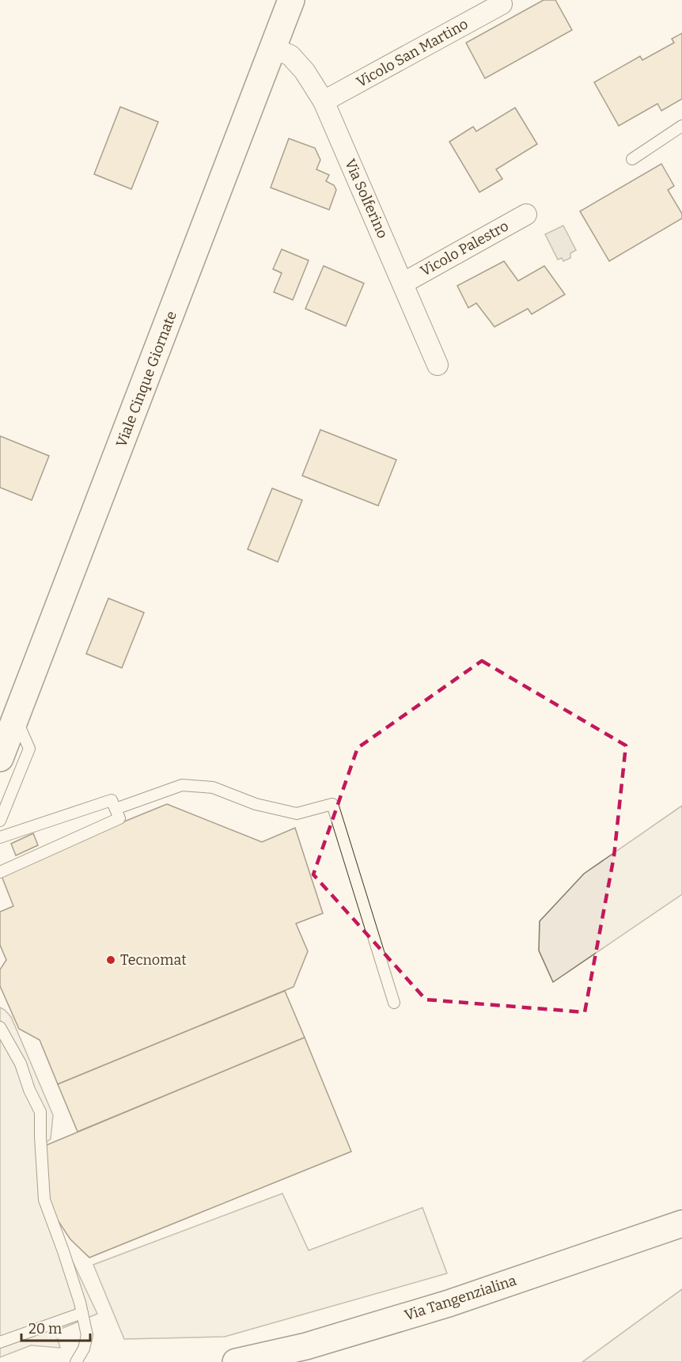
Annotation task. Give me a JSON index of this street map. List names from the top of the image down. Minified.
{"streets":{"main road":["Viale Cinque Giornate","Via Tangenzialina"],"street":["Vicolo San Martino","Via Solferino","Vicolo Palestro"]},"crossings":[["Vicolo San Martino","Via Solferino"],["Via Solferino","Vicolo Palestro"],["Via Solferino","Viale Cinque Giornate"]],"places":["Tecnomat"],"scale_bar":"20 m"}
